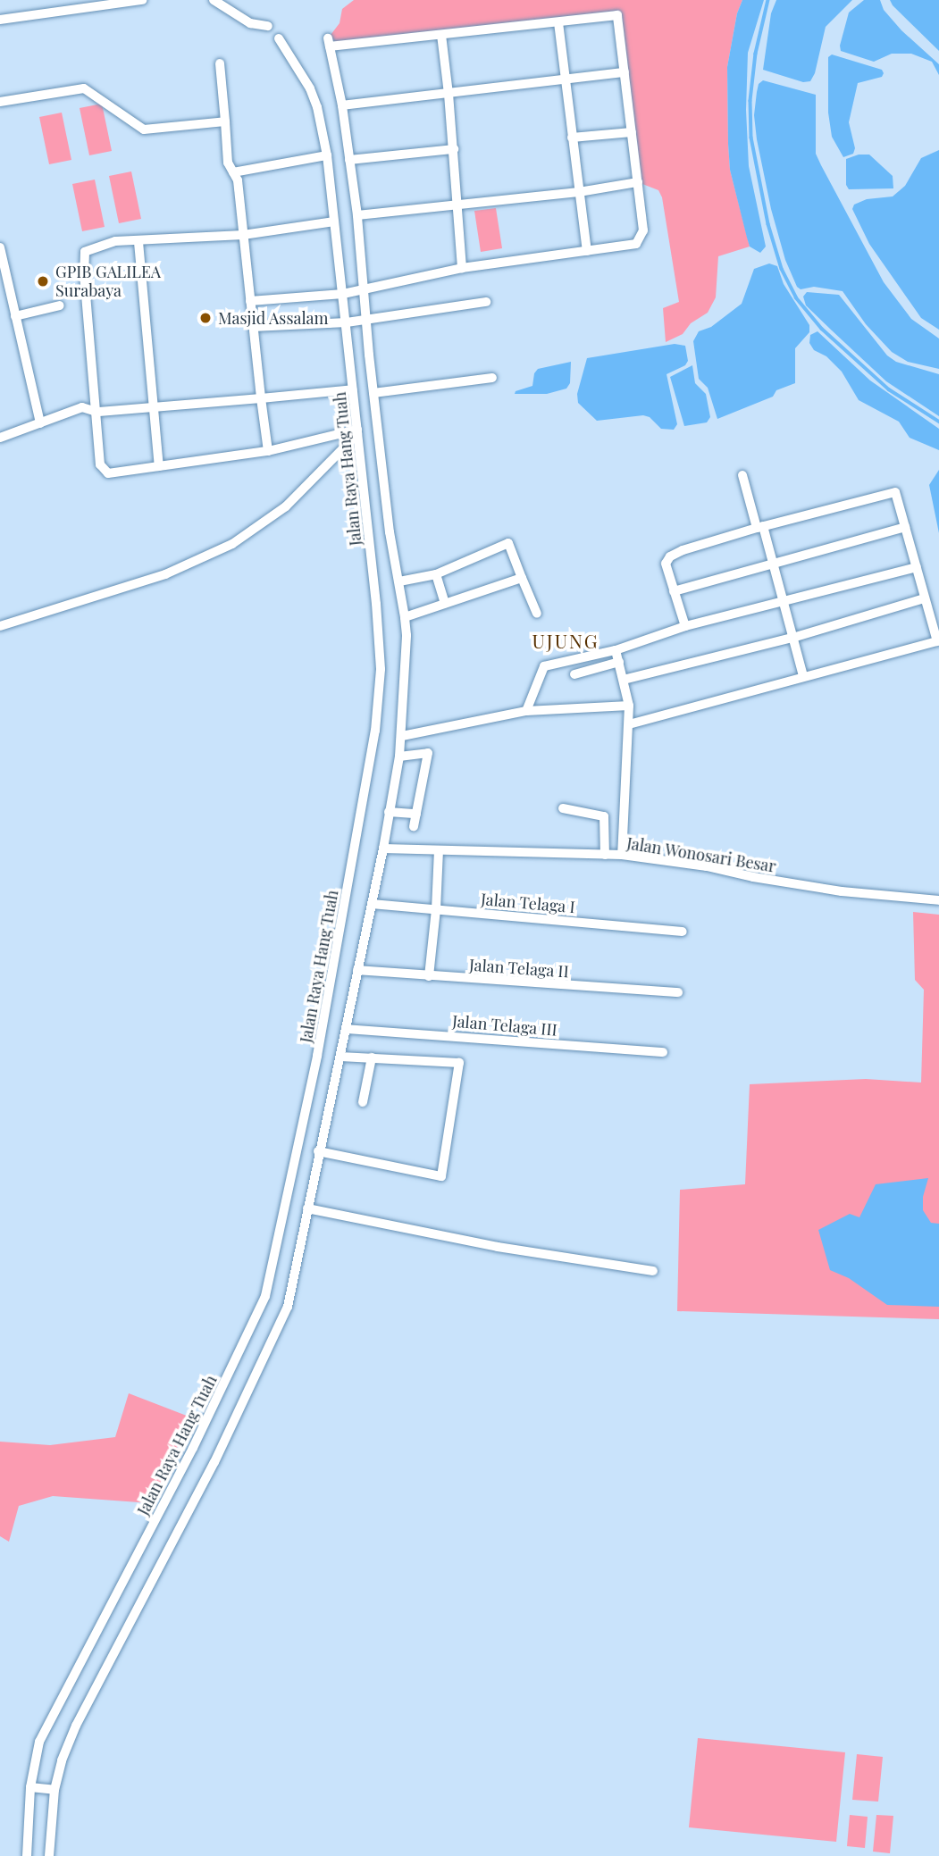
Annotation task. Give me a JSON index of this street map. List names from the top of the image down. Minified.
{"streets":{"street":["Jalan Raya Hang Tuah","Jalan Wonosari Besar","Jalan Telaga I","Jalan Telaga II","Jalan Telaga III"]},"districts":["UJUNG"],"places":["GPIB GALILEA Surabaya","Masjid Assalam"]}
